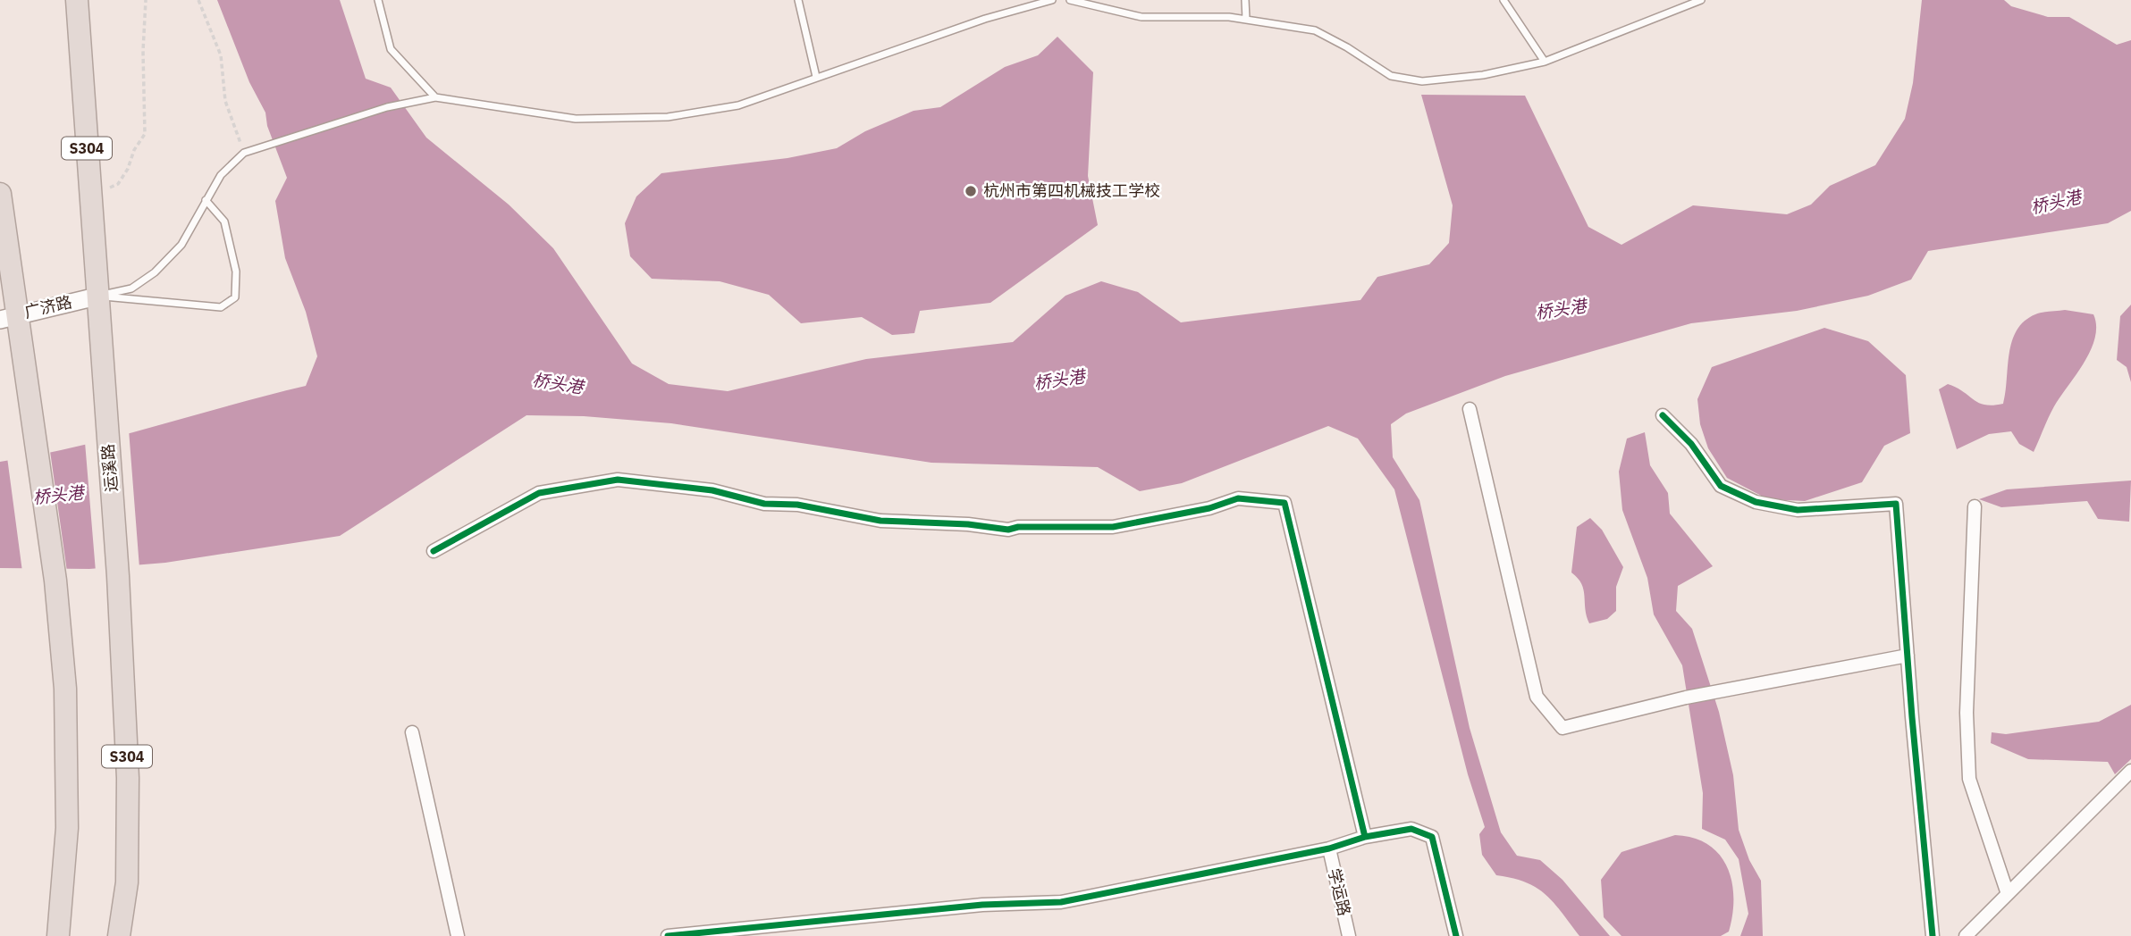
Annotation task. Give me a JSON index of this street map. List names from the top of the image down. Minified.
{"streets":{"highway":["S304","运溪路"],"street":["广济路","学运路"]},"crossings":[["广济路","运溪路"]],"water":["桥头港"],"places":["杭州市第四机械技工学校"]}
